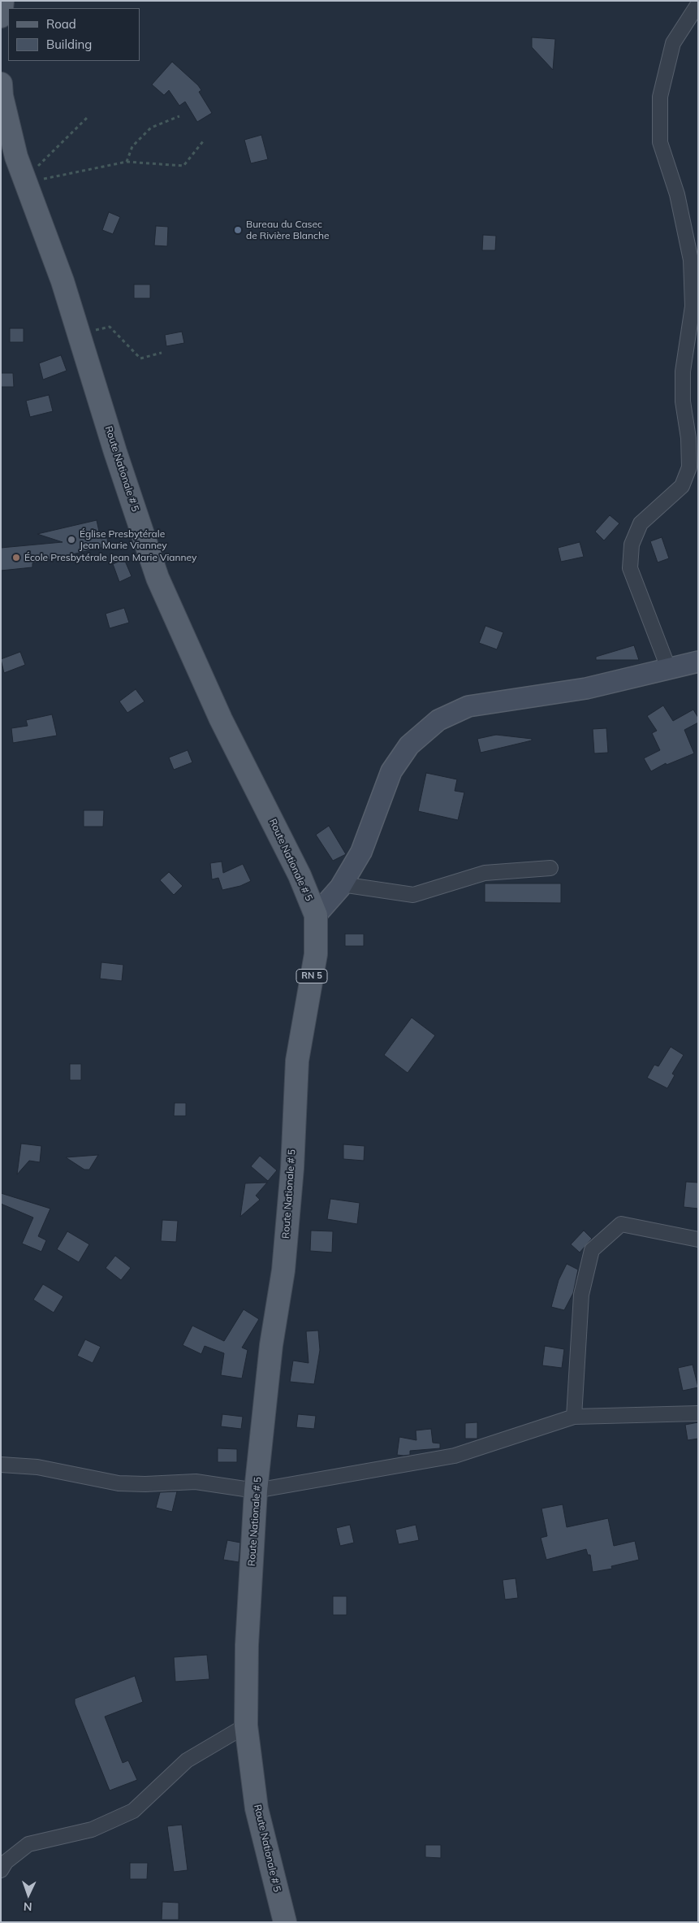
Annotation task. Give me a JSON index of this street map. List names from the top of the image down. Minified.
{"streets":{"main road":["Route Nationale # 5","RN 5"]},"places":["Bureau du Casec de Rivière Blanche","Église Presbytérale Jean Marie Vianney","École Presbytérale Jean Marie Vianney"],"legend":["Road","Building"],"north":"bottom"}
